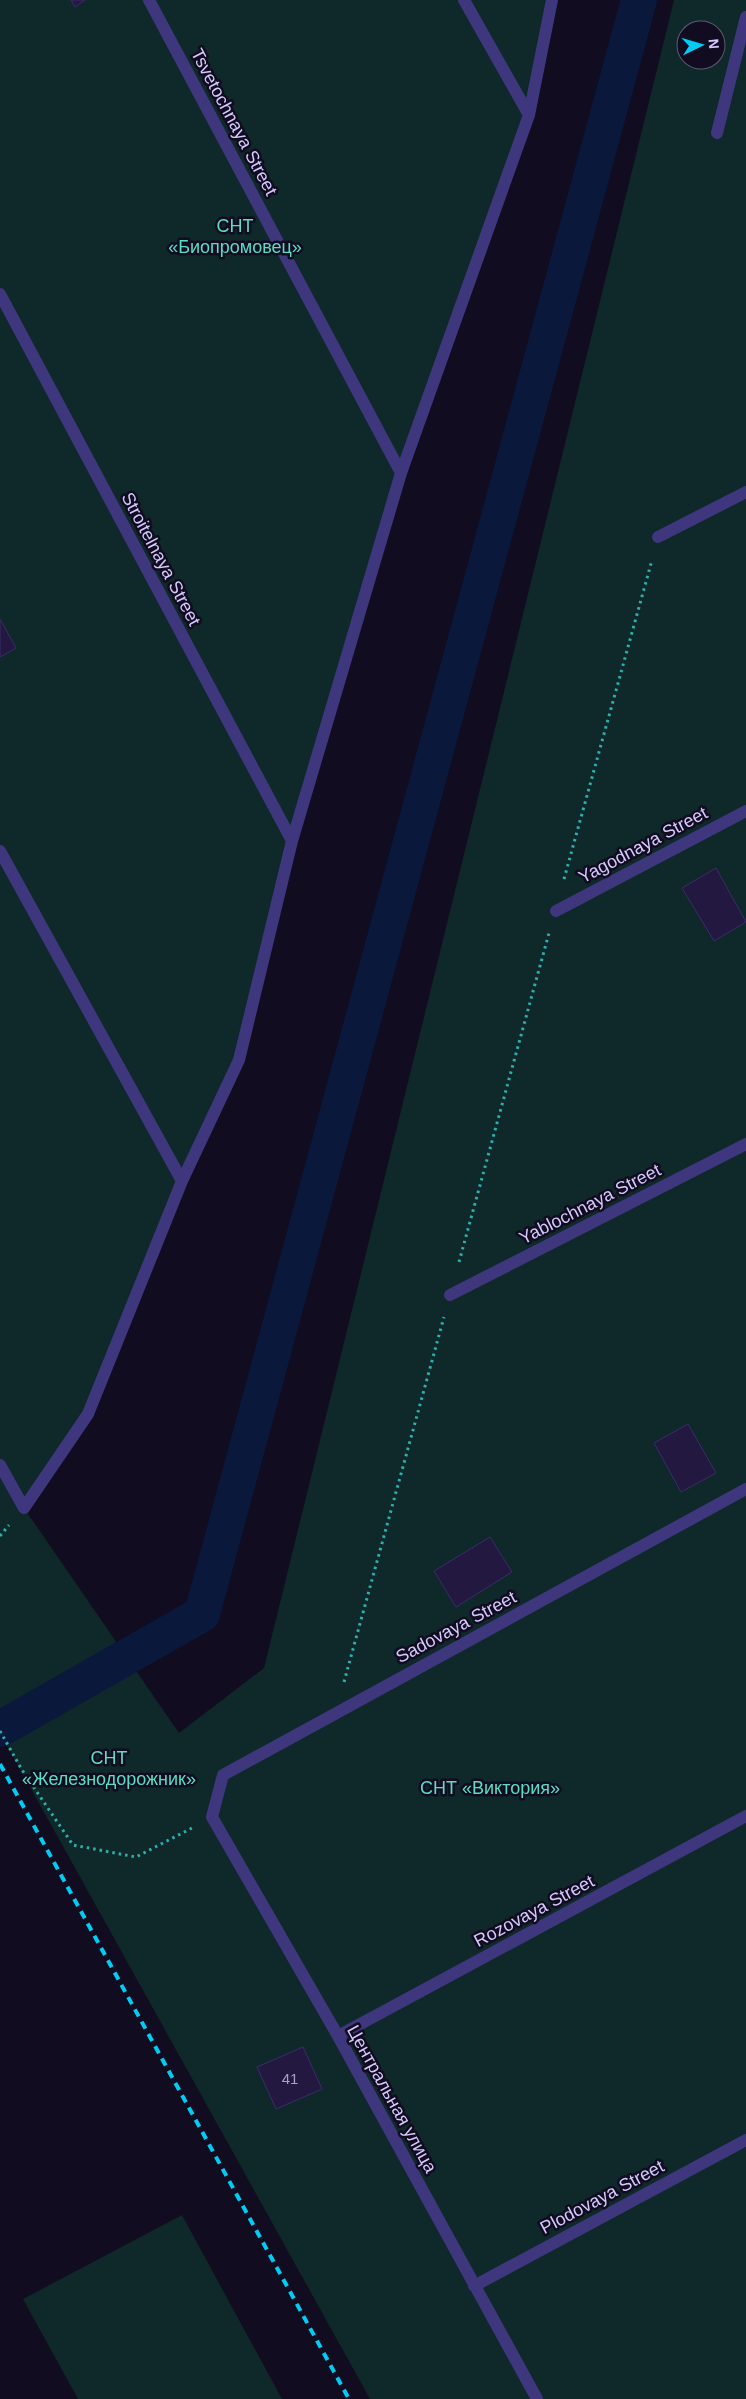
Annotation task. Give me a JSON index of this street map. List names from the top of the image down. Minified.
{"streets":{"street":["Tsvetochnaya Street","Stroitelnaya Street","Yagodnaya Street","Yablochnaya Street","Sadovaya Street","Rozovaya Street","Центральная улица","Plodovaya Street"]},"crossings":[["Sadovaya Street","Центральная улица"],["Rozovaya Street","Центральная улица"],["Центральная улица","Plodovaya Street"]],"parks":["СНТ «Биопромовец»","СНТ «Железнодорожник»","СНТ «Виктория»"],"house_numbers":["41"],"north":"right"}
